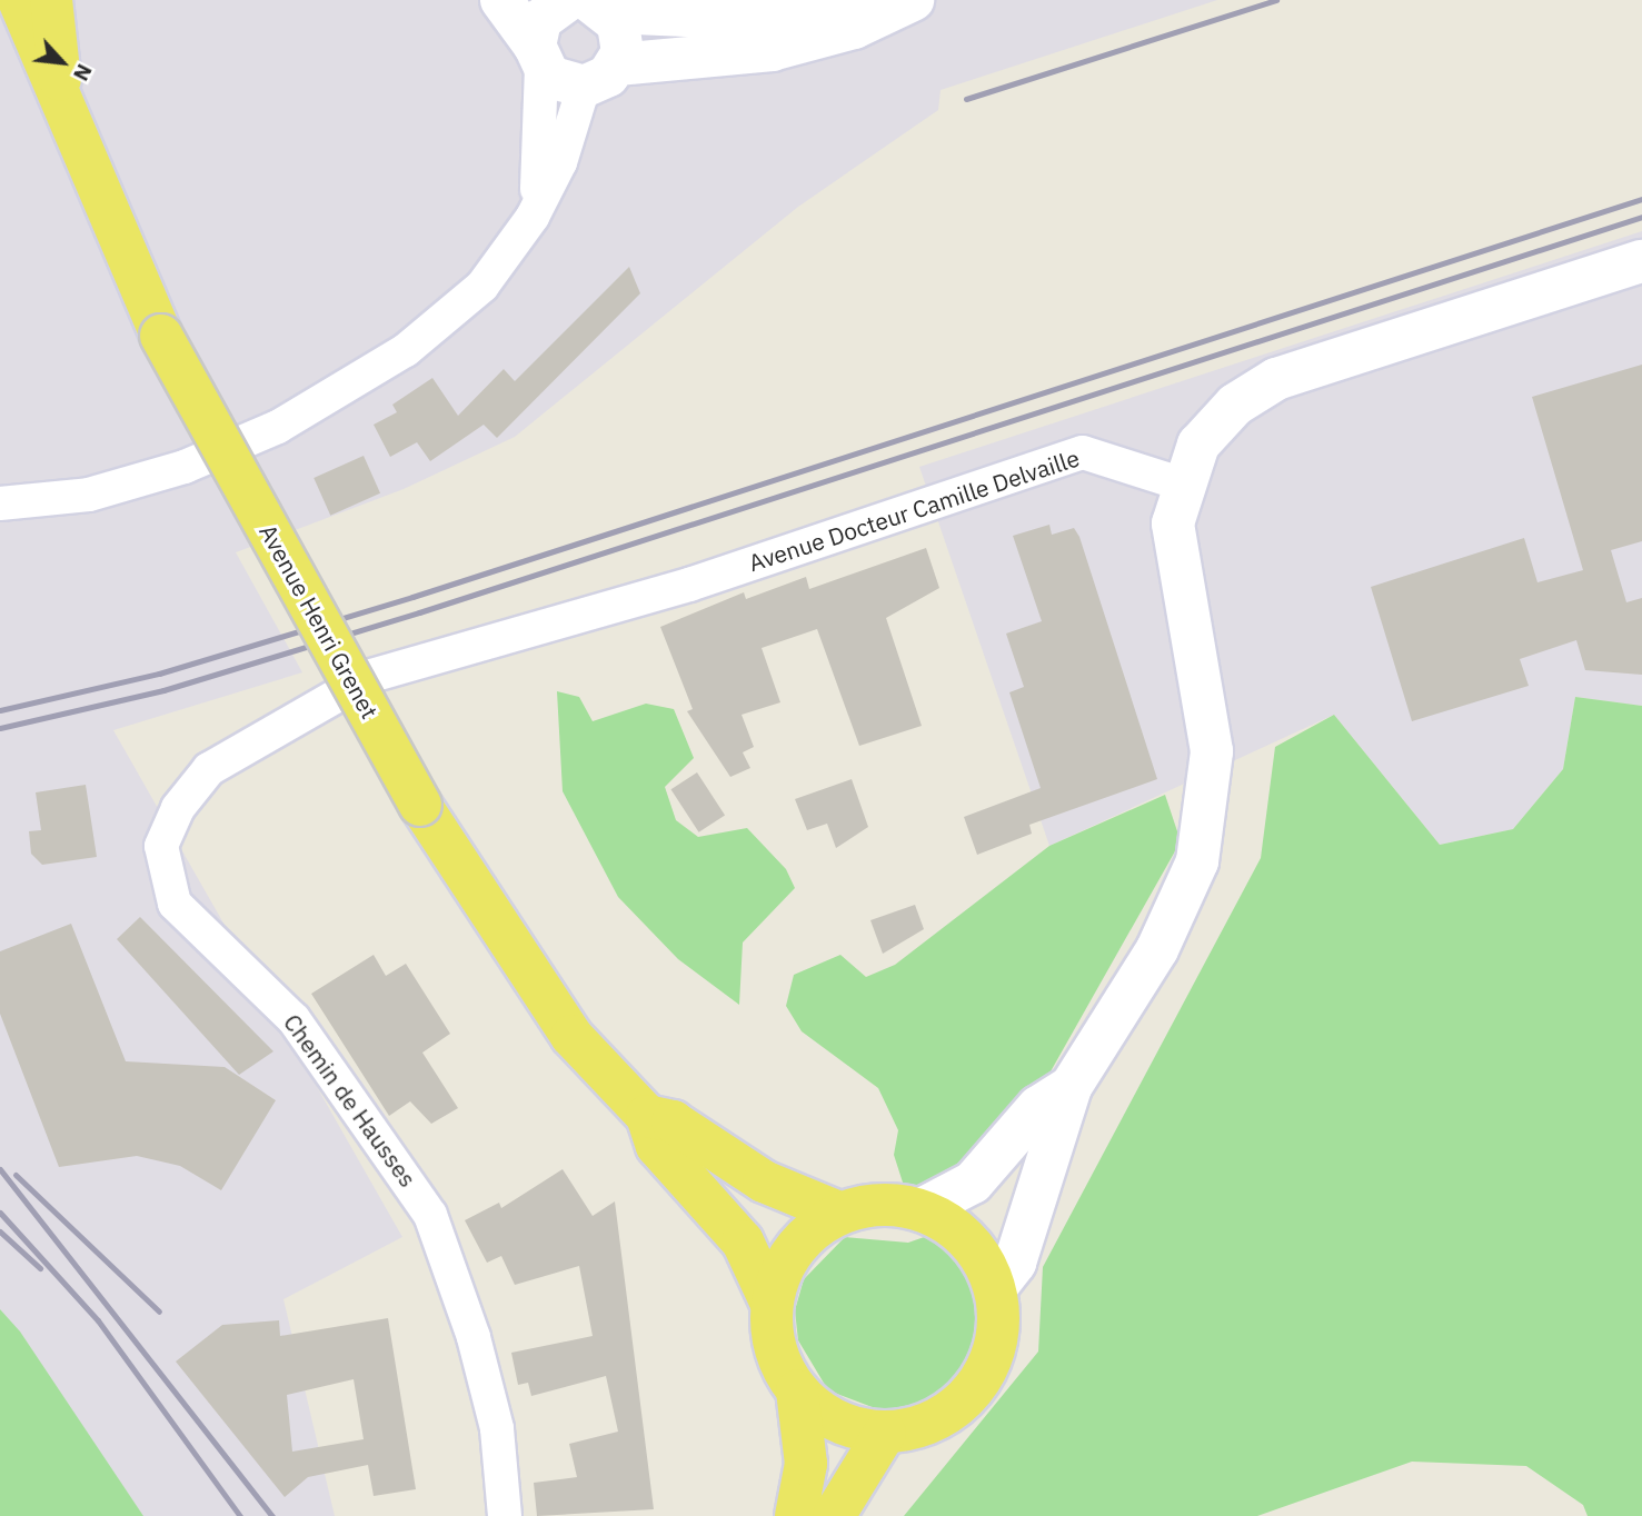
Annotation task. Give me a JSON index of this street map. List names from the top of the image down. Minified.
{"streets":{"main road":["Avenue Henri Grenet"],"street":["Avenue Docteur Camille Delvaille","Chemin de Hausses"]},"crossings":[["Avenue Docteur Camille Delvaille","Chemin de Hausses"]],"north":"bottom right"}
